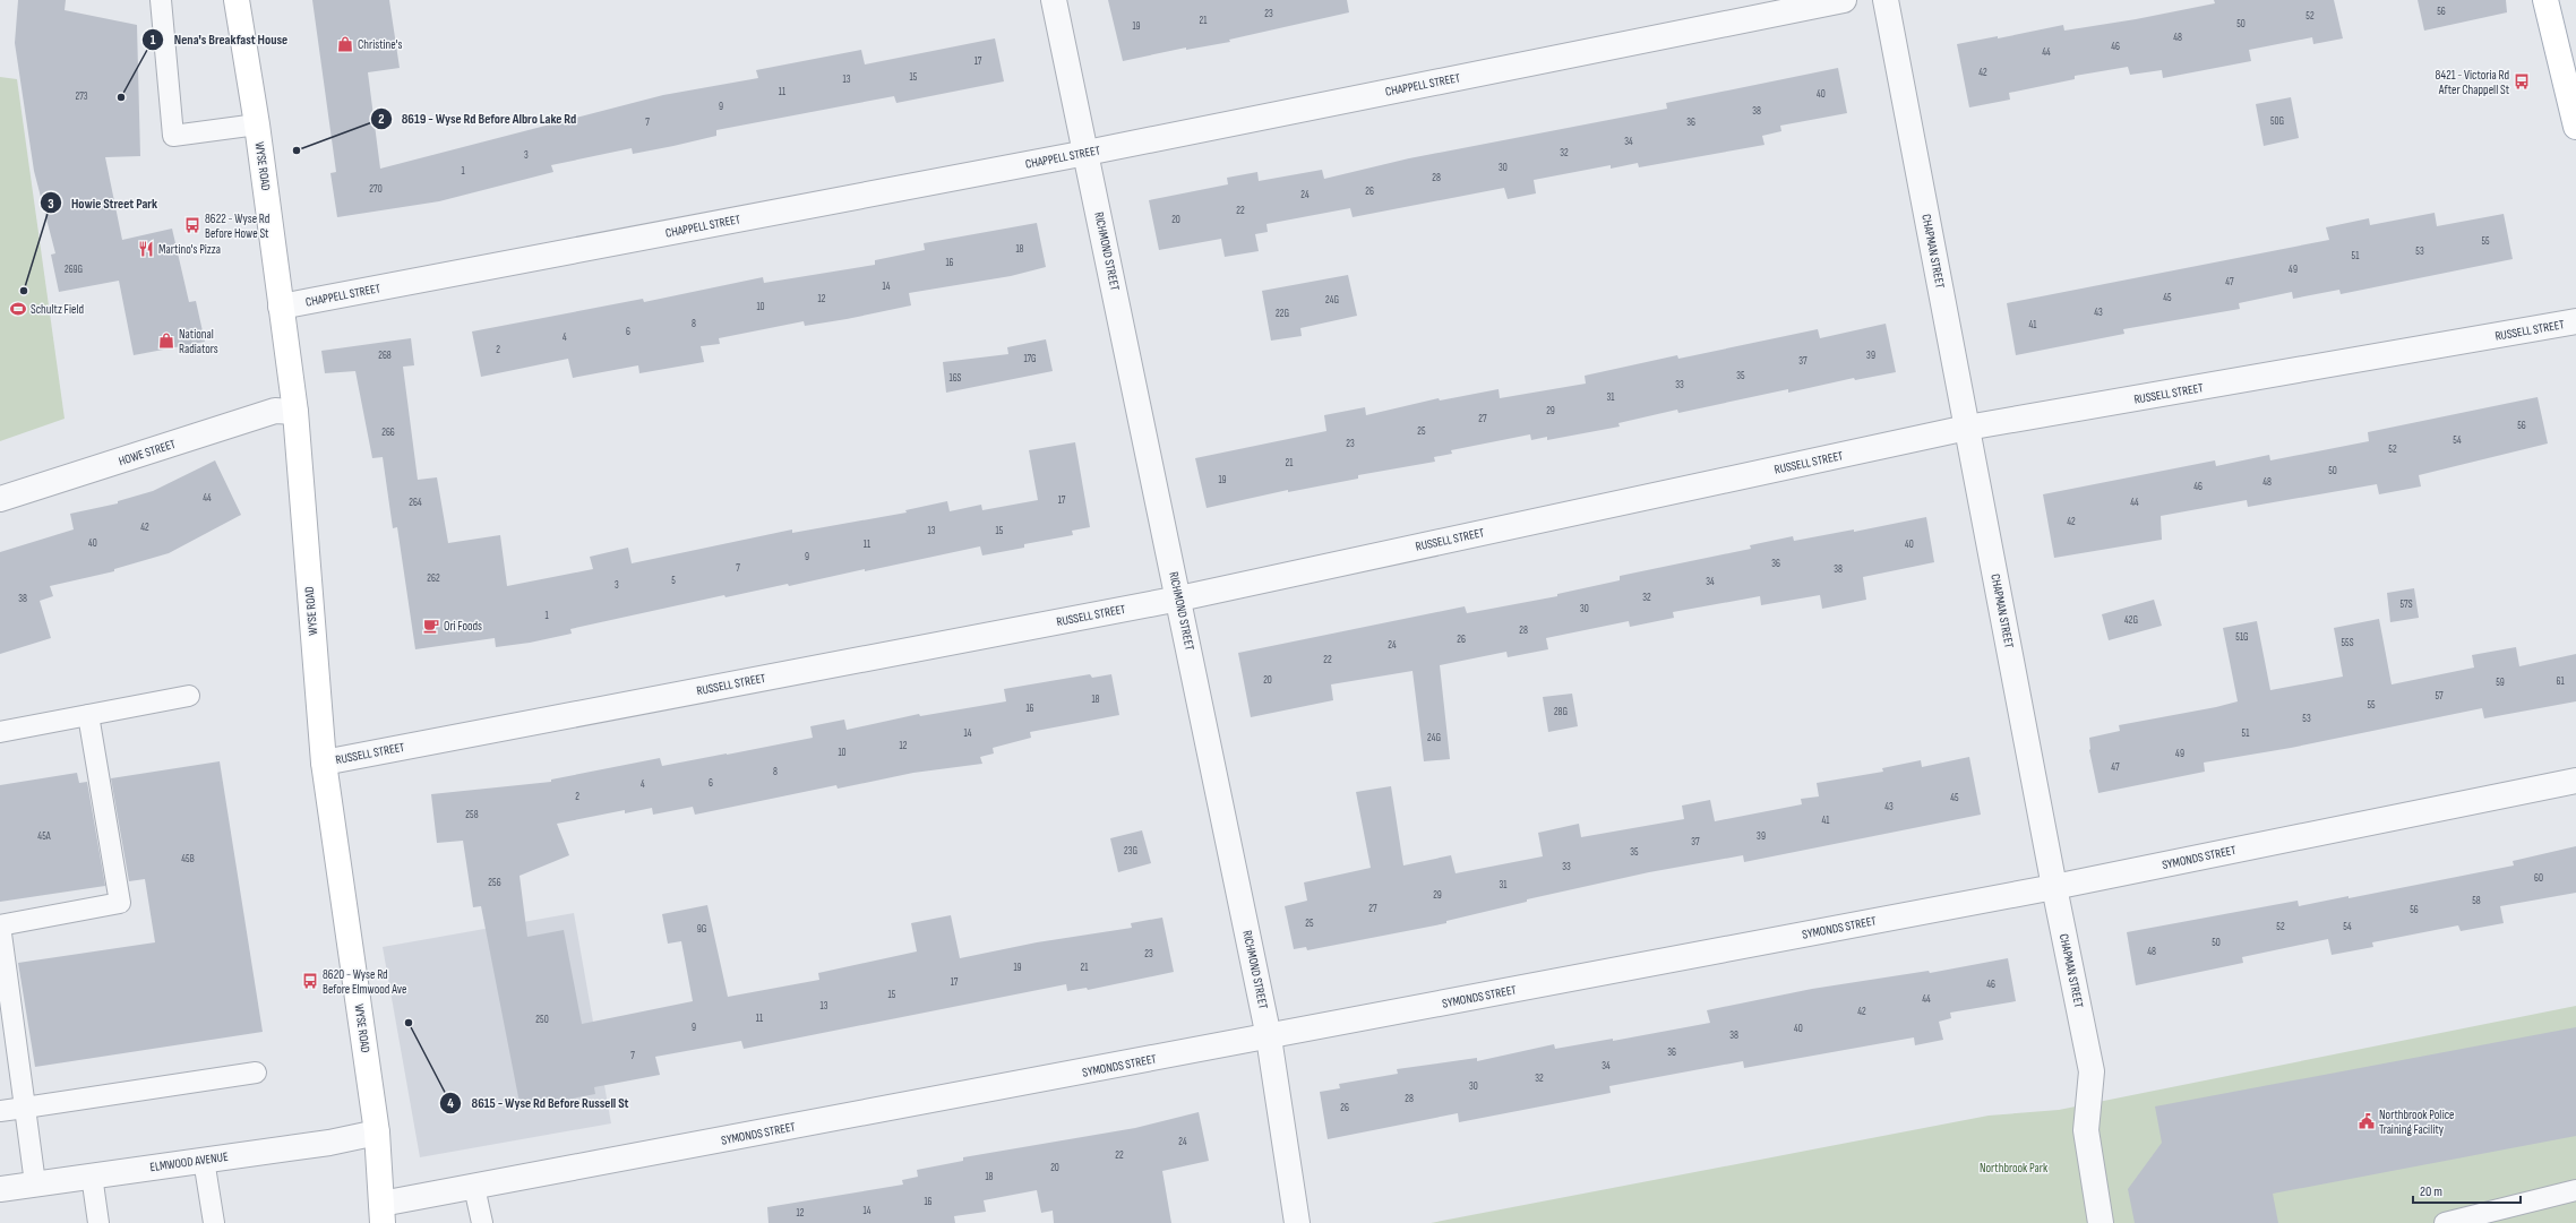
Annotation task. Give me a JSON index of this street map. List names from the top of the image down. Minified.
{"streets":{"main road":["WYSE ROAD"],"street":["CHAPPELL STREET","RICHMOND STREET","CHAPMAN STREET","RUSSELL STREET","HOWE STREET","SYMONDS STREET","ELMWOOD AVENUE"]},"crossings":[["CHAPPELL STREET","WYSE ROAD"],["CHAPPELL STREET","RICHMOND STREET"],["WYSE ROAD","RUSSELL STREET"],["WYSE ROAD","HOWE STREET"],["WYSE ROAD","SYMONDS STREET"],["WYSE ROAD","ELMWOOD AVENUE"],["RICHMOND STREET","RUSSELL STREET"],["RICHMOND STREET","SYMONDS STREET"],["CHAPMAN STREET","RUSSELL STREET"],["CHAPMAN STREET","SYMONDS STREET"]],"parks":["Northbrook Park"],"places":{"shop":["Christine's","National Radiators"],"bus stop":["8421 - Victoria Rd After Chappell St","8622 - Wyse Rd Before Howe St","8620 - Wyse Rd Before Elmwood Ave"],"other":["Nena's Breakfast House","8619 - Wyse Rd Before Albro Lake Rd","Howie Street Park","8615 - Wyse Rd Before Russell St"],"restaurant":["Martino's Pizza"],"sports":["Schultz Field"],"cafe":["Ori Foods"],"public building":["Northbrook Police Training Facility"]},"house_numbers":["56","23","52","21","50","19","48","46","44","17","42","15","13","11","40","273","9","38","50G","7","36","34","32","3","30","1","28","270","26","24","22","20","55","18","53","51","16","269G","49","47","14","45","12","24G","10","43","22G","8","41","6","4","2","268","39","17G","37","35","16S","33","31","29","27","56","25","266","54","23","52","21","50","19","48","46","44","17","264","44","42","42","13","15","40","11","40","9","36","7","38","262","5","34","3","32","38","57S","30","1","42G","28","51G","26","55S","24","22","20","61","59","57","18","55","16","28G","53","14","51","24G","12","10","49","47","8","6","4","2","45","43","258","41","45A","39","37","23G","35","45B","33","60","256","31","29","58","27","56","25","52","54","9G","50","48","23","19","21","17","46","15","44","13","42","11","250","9","40","38","36","7","34","32","30","28","26","24","22","20","18","16","14","12"],"scale_bar":"20 m"}
